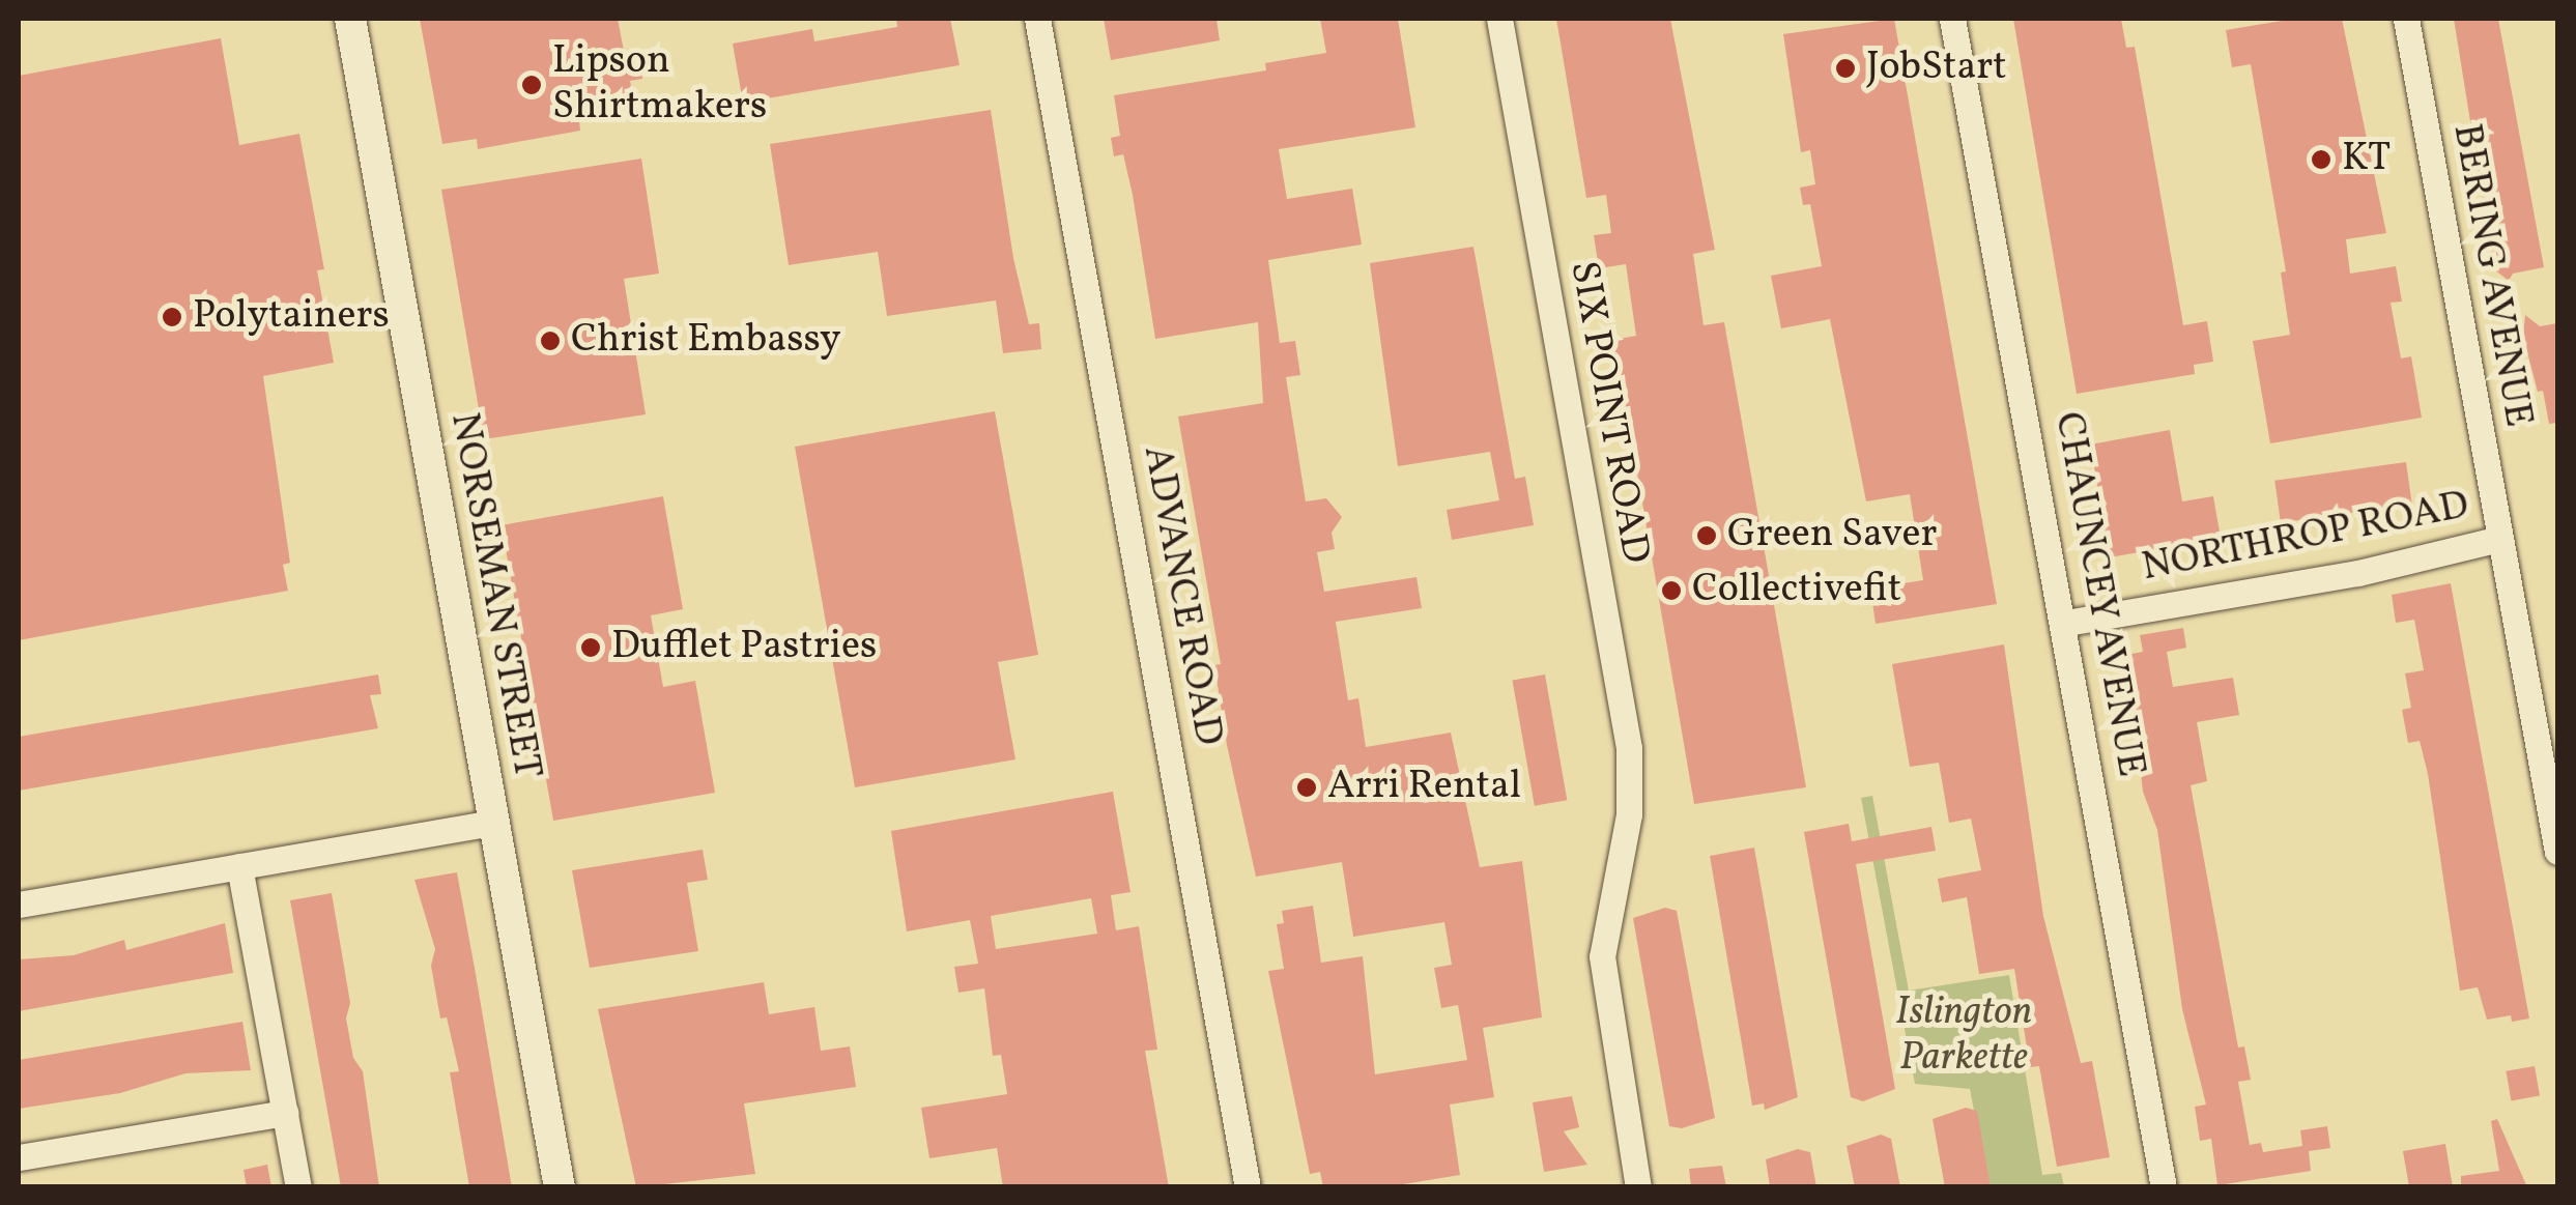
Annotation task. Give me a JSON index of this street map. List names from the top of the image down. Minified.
{"streets":{"street":["BERING AVENUE","SIX POINT ROAD","NORTHROP ROAD","CHAUNCEY AVENUE","NORSEMAN STREET","ADVANCE ROAD"]},"crossings":[["BERING AVENUE","NORTHROP ROAD"],["NORTHROP ROAD","CHAUNCEY AVENUE"]],"parks":["Islington Parkette"],"places":["JobStart","Lipson Shirtmakers","KT","Polytainers","Christ Embassy","Green Saver","Collectivefit","Dufflet Pastries","Arri Rental"]}
